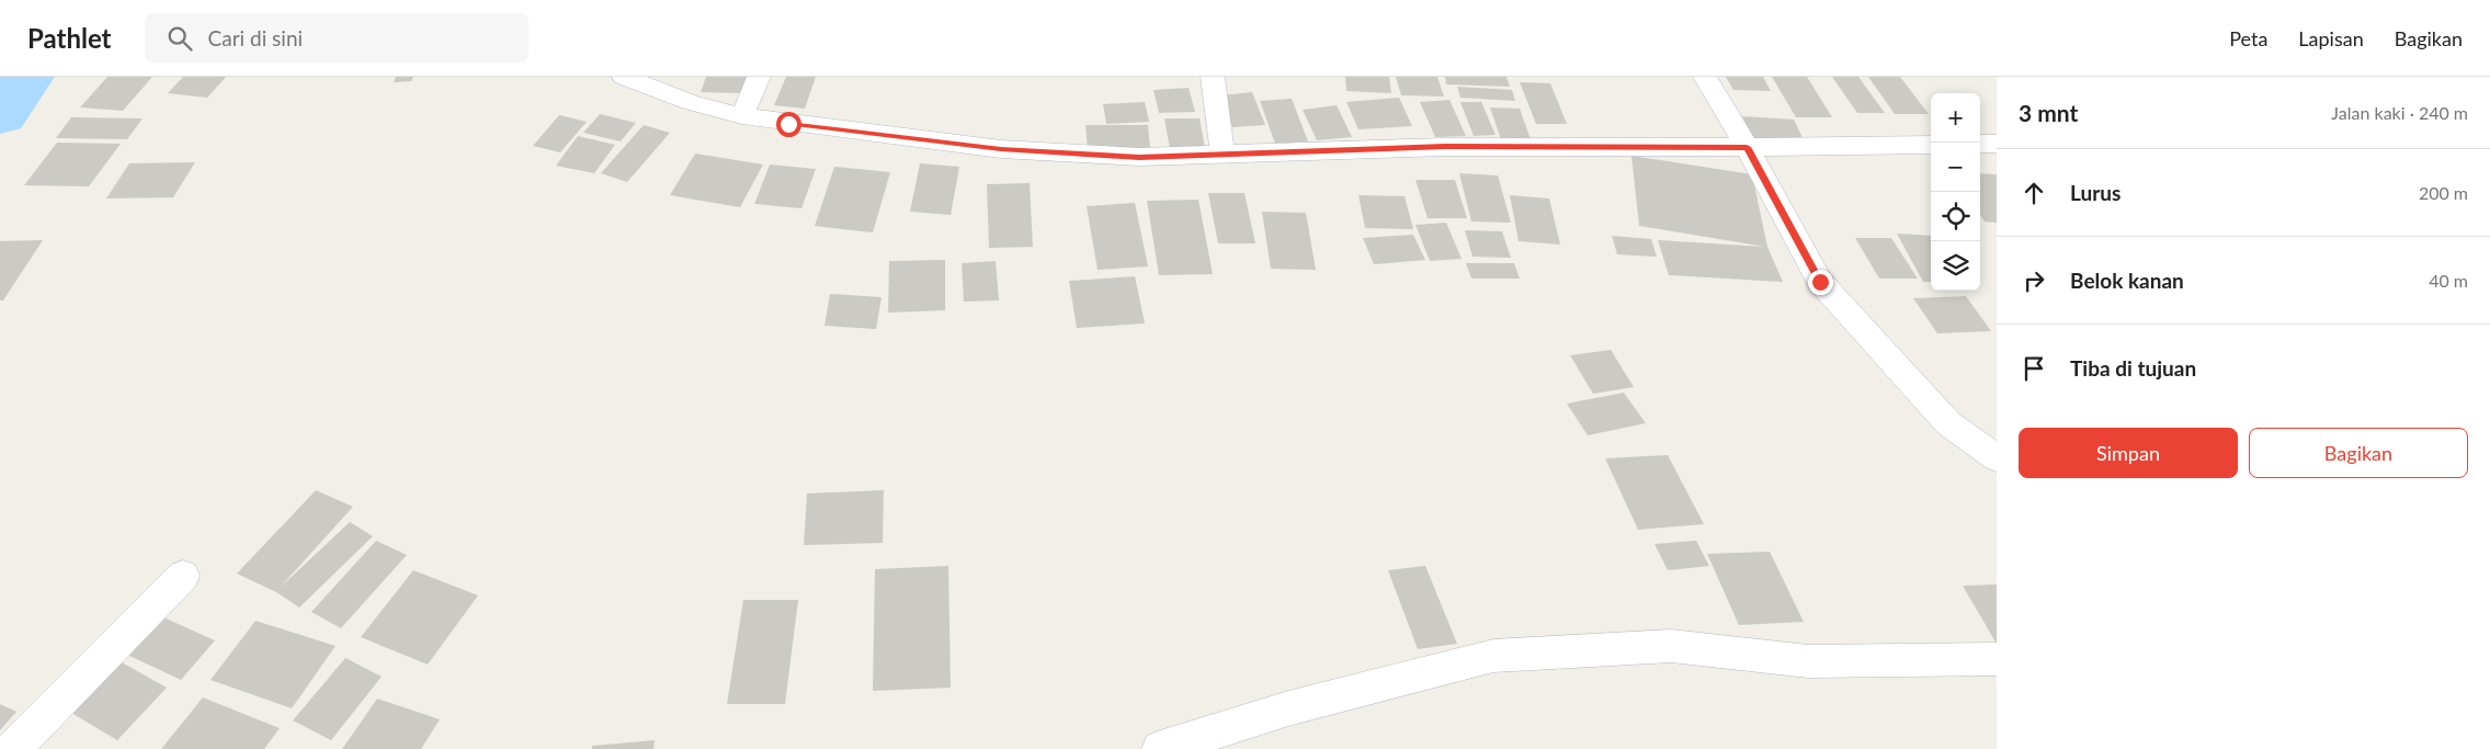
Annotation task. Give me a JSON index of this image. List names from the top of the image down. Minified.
{"page":{"header":"Pathlet","search":"Cari di sini","nav":["Peta","Lapisan","Bagikan"],"heading":["3 mnt","Jalan kaki · 240 m"],"map_buttons":["+","−"],"list":[["Lurus","200 m"],["Belok kanan","40 m"],"Tiba di tujuan"],"buttons":["Simpan","Bagikan"]}}
